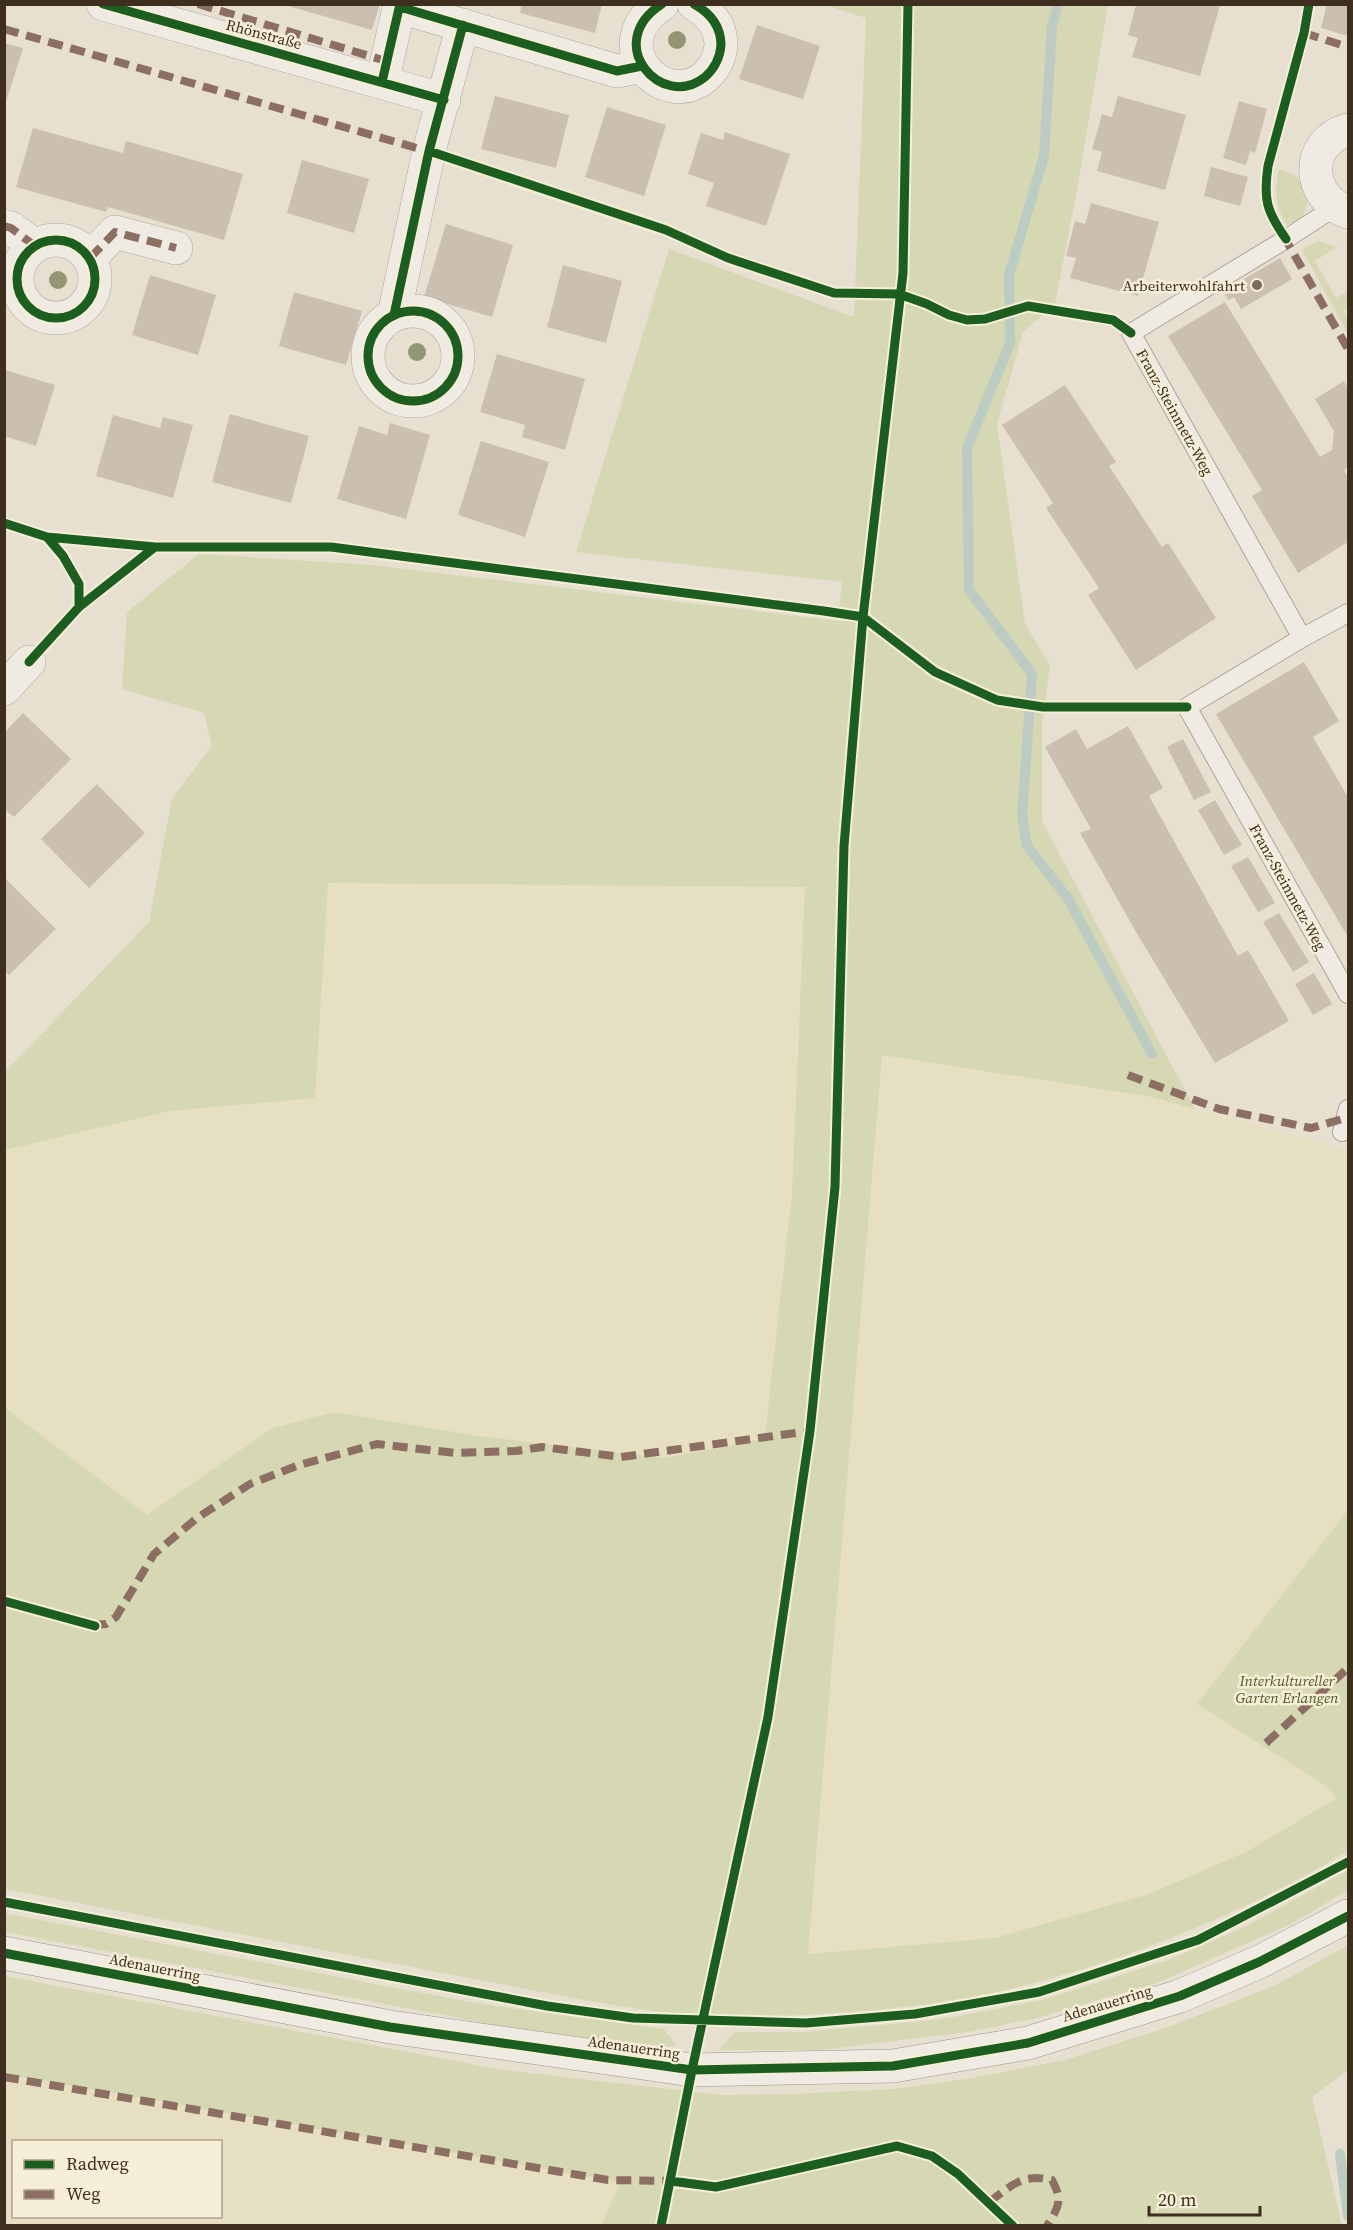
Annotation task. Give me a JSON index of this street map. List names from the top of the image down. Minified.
{"streets":{"street":["Rhönstraße","Adenauerring"],"lane":["Franz-Steinmetz-Weg"]},"parks":["Interkultureller Garten Erlangen"],"places":["Arbeiterwohlfahrt"],"legend":["Radweg","Weg"],"scale_bar":"20 m"}
